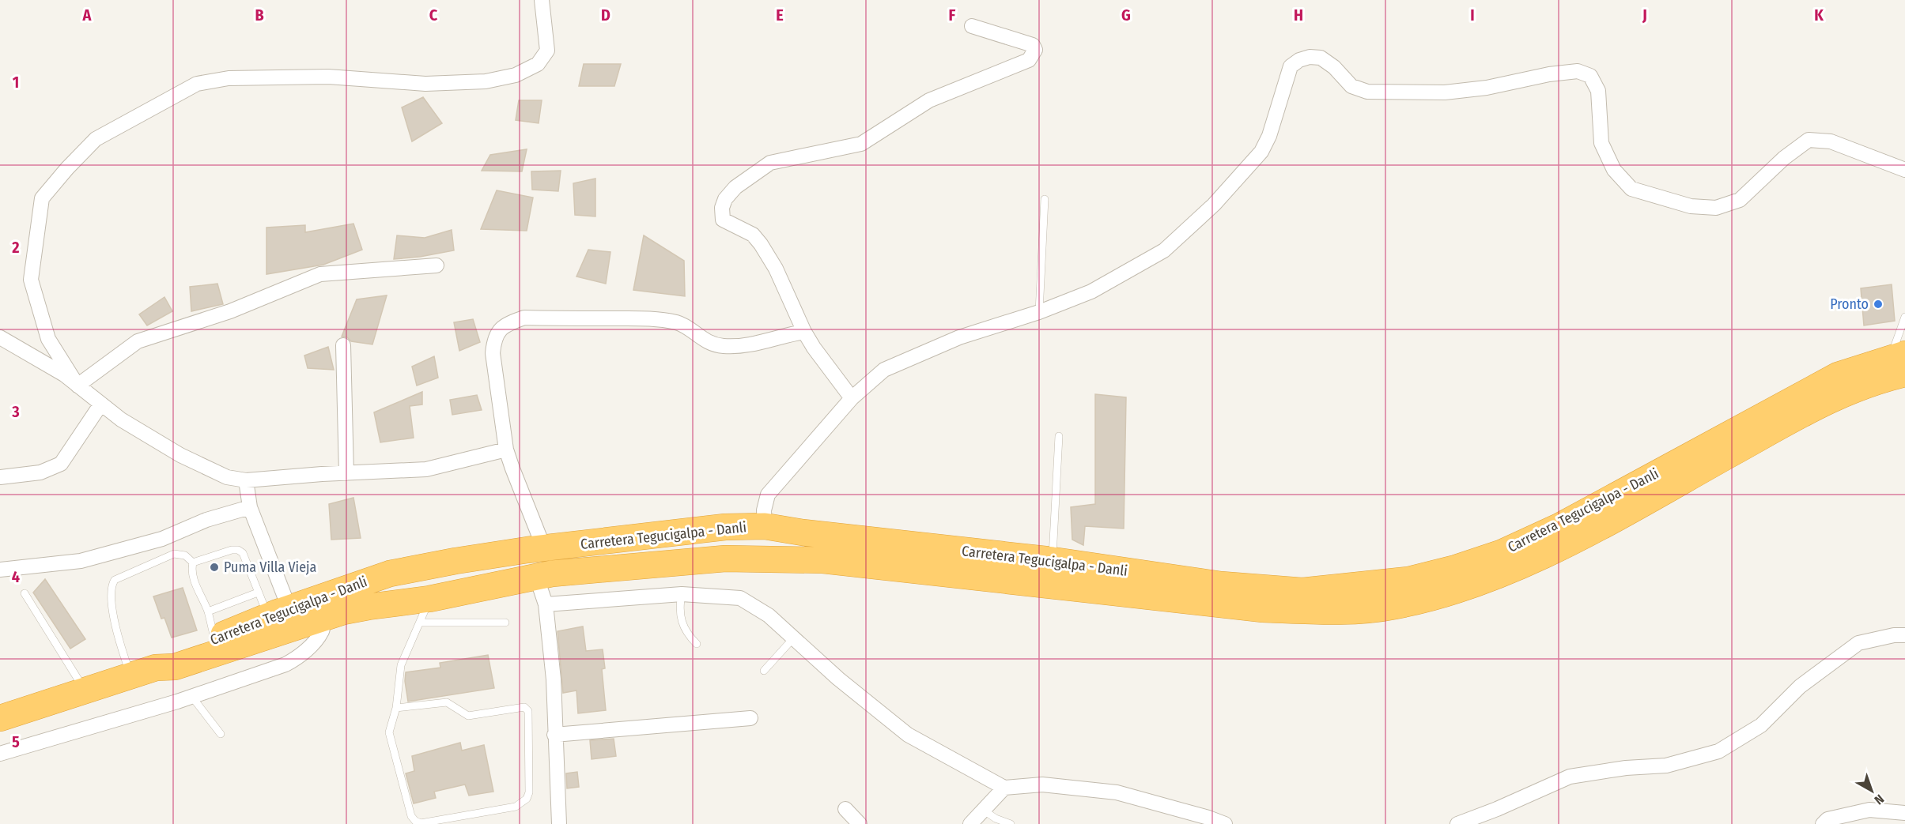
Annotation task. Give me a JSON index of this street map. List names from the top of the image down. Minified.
{"streets":{"highway":["Carretera Tegucigalpa - Danli"]},"places":["Pronto","Puma Villa Vieja"],"north":"bottom right","grid":{"columns":["A","B","C","D","E","F","G","H","I","J","K"],"rows":["1","2","3","4","5"]}}
